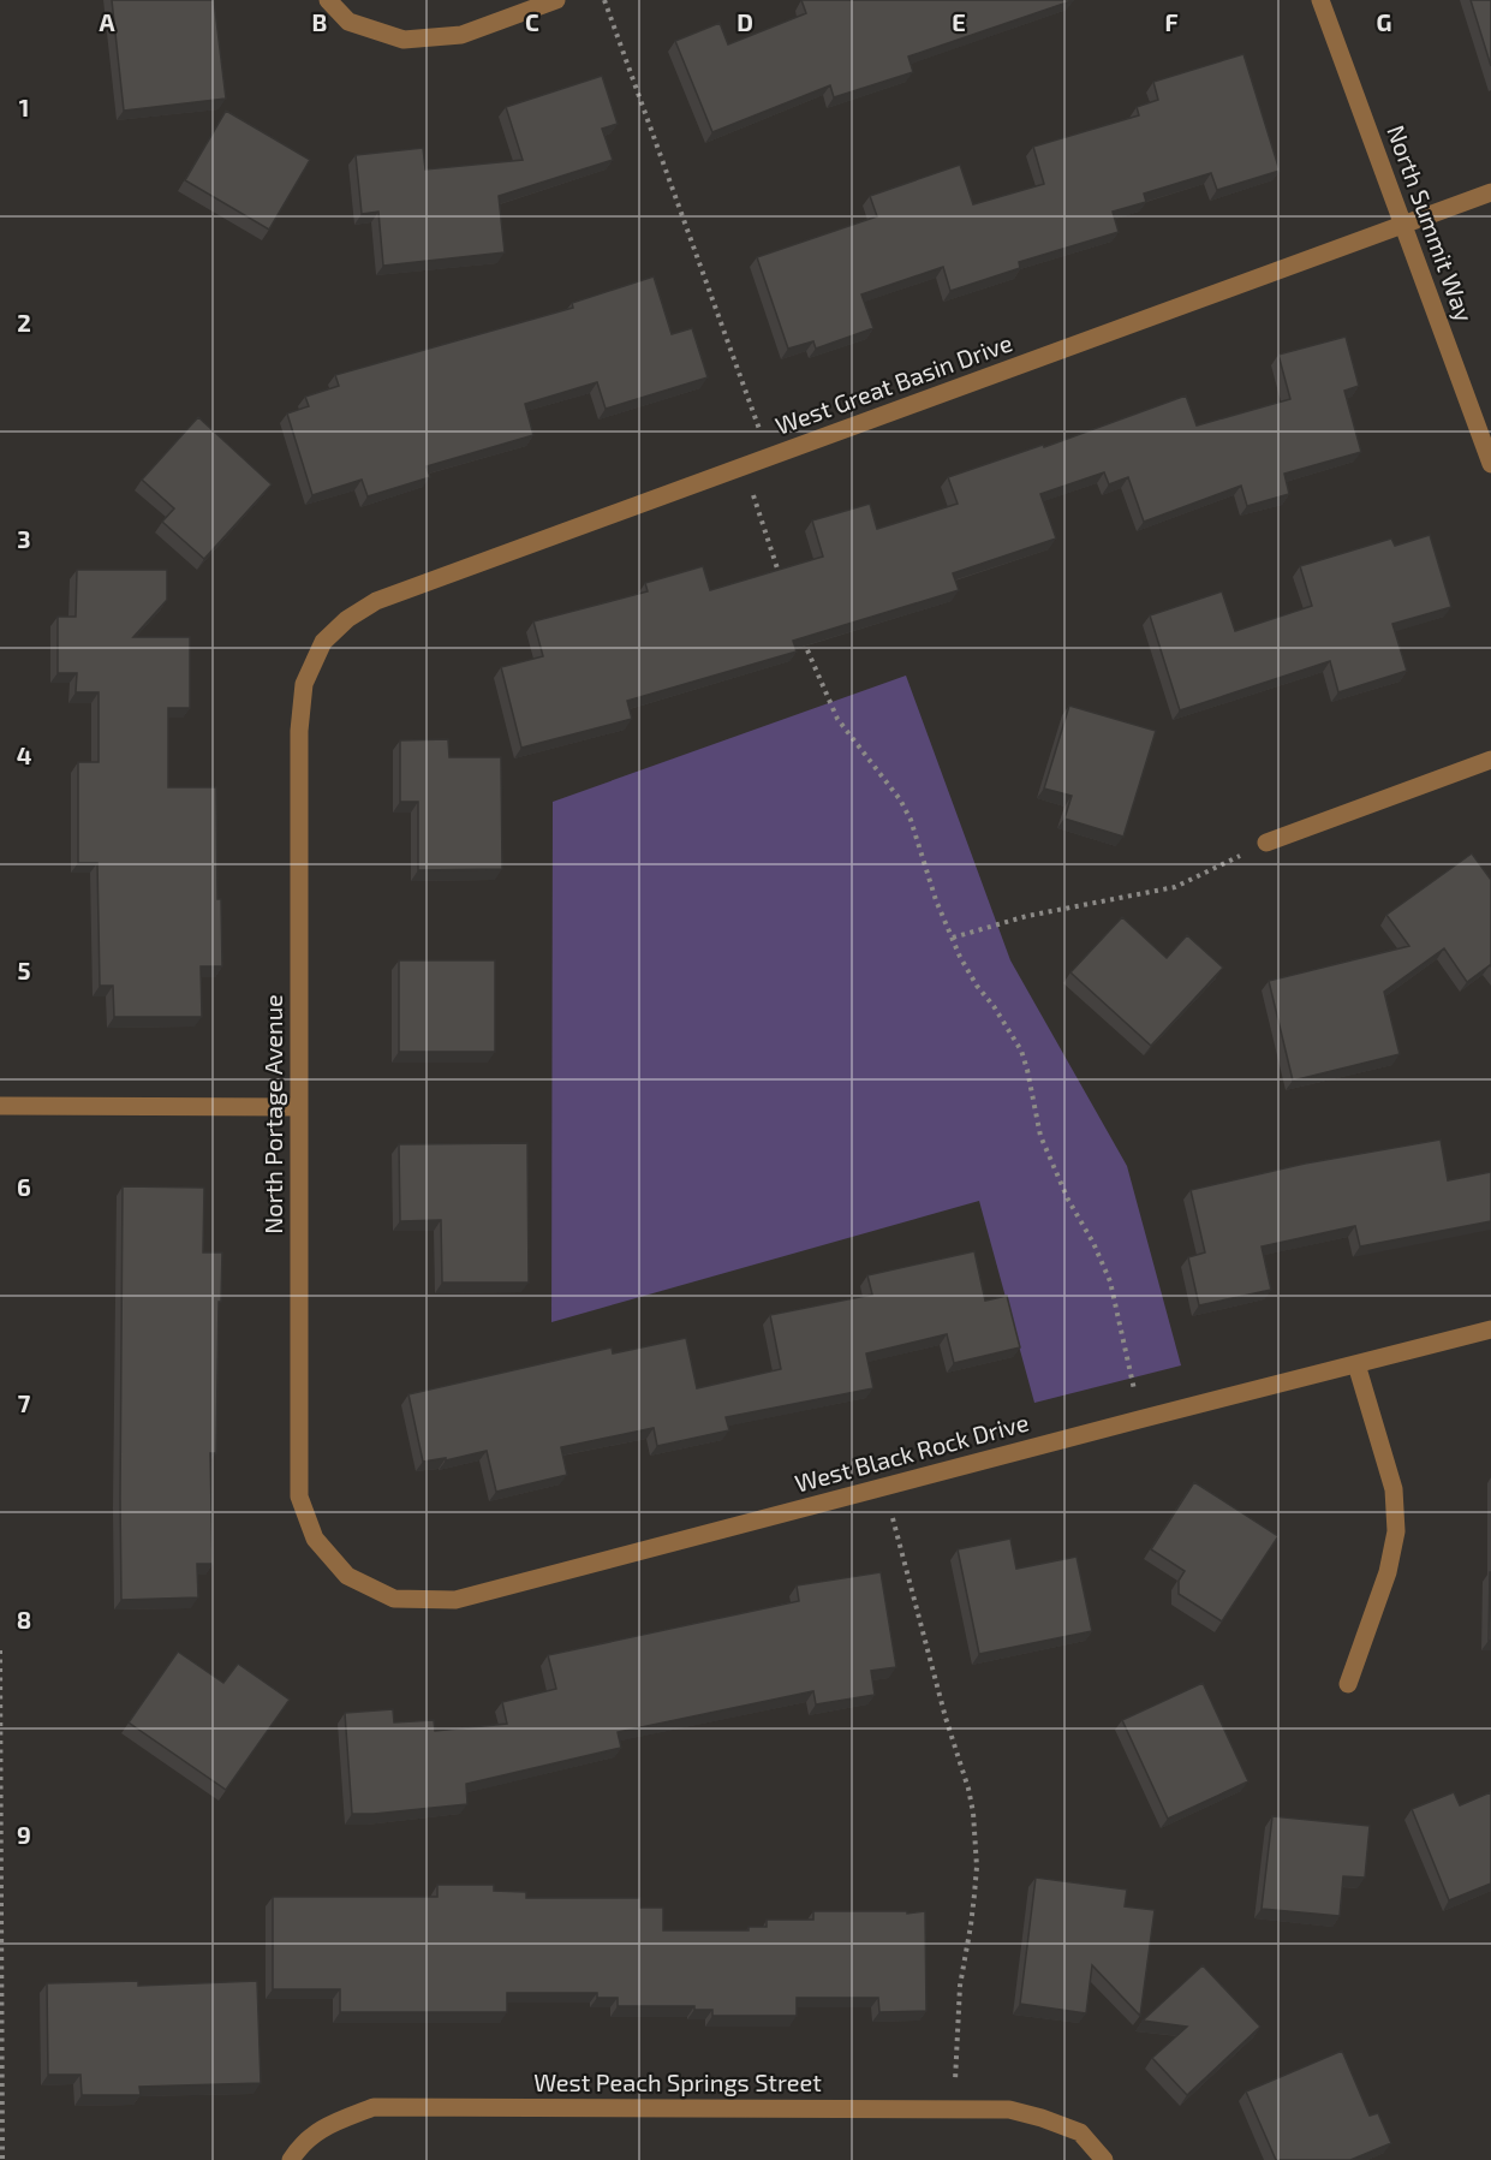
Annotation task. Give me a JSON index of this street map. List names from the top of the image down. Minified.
{"streets":{"street":["North Summit Way","West Great Basin Drive","North Portage Avenue","West Black Rock Drive","West Peach Springs Street"]},"crossings":[["North Summit Way","West Great Basin Drive"],["West Great Basin Drive","North Portage Avenue"],["North Portage Avenue","West Black Rock Drive"]],"grid":{"columns":["A","B","C","D","E","F","G"],"rows":["1","2","3","4","5","6","7","8","9"]}}
